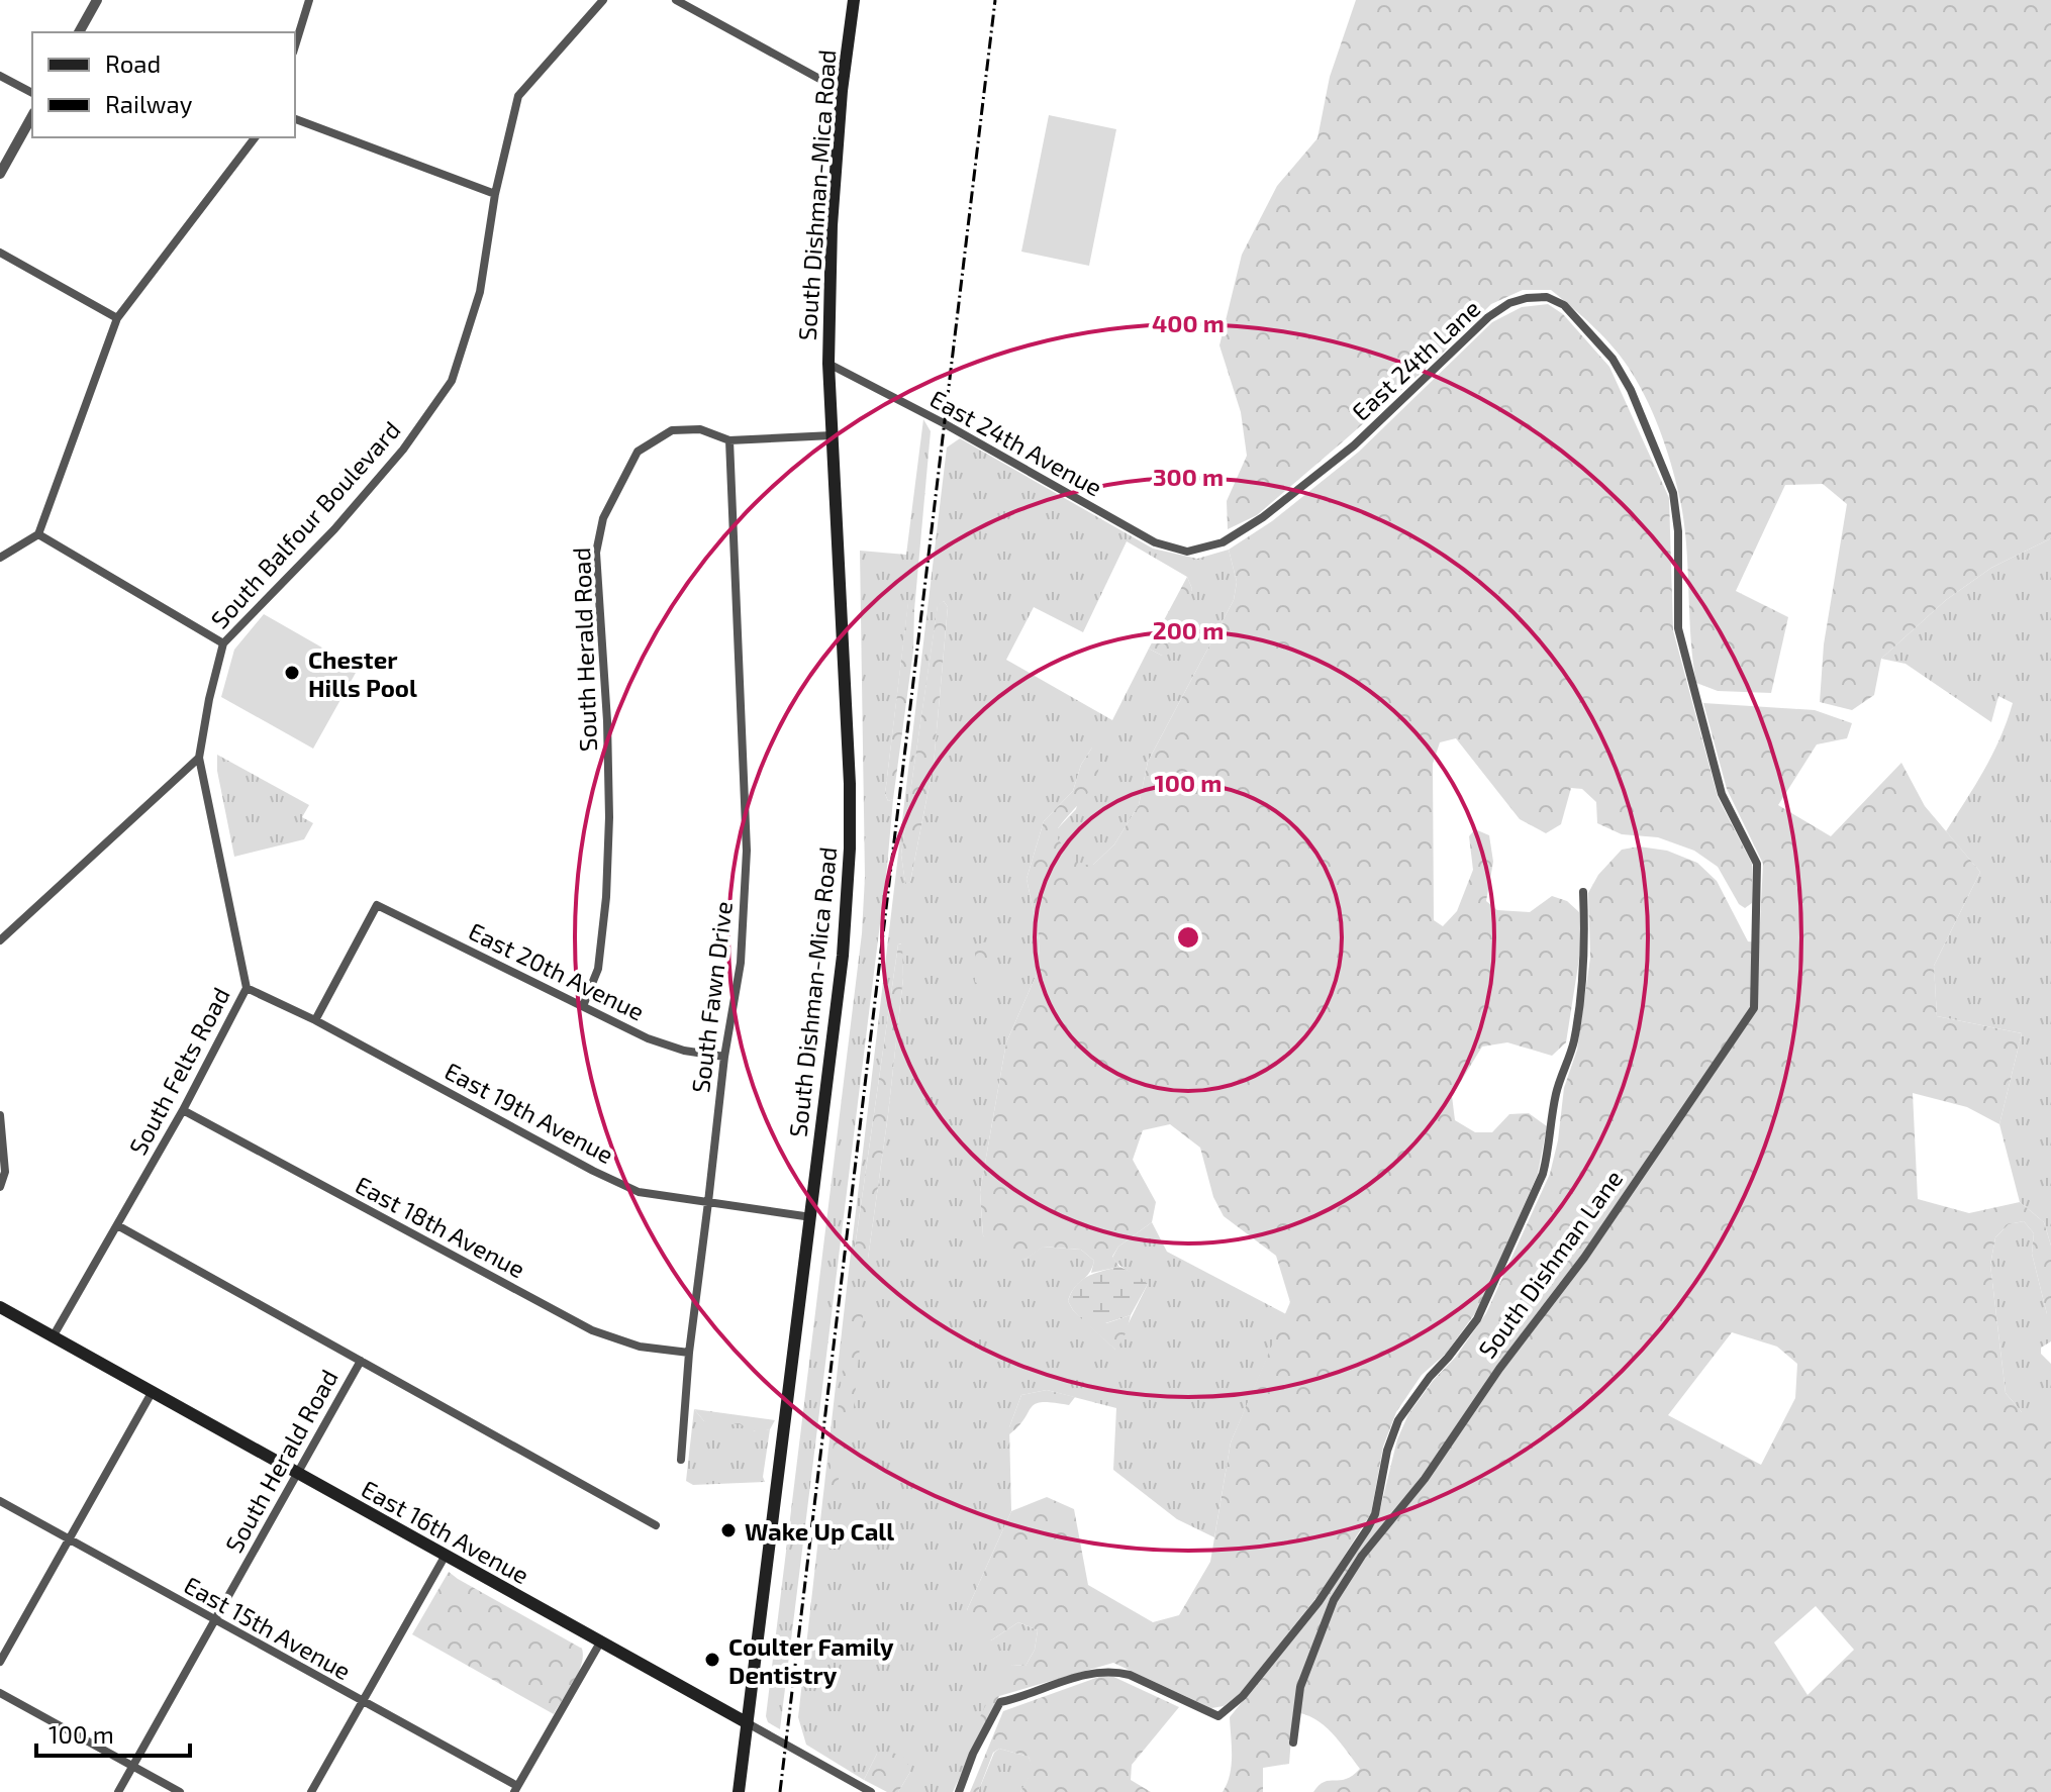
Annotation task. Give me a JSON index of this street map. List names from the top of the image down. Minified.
{"streets":{"main road":["South Dishman-Mica Road","East 16th Avenue"],"street":["East 24th Lane","East 24th Avenue","South Balfour Boulevard","South Herald Road","East 20th Avenue","South Fawn Drive","South Felts Road","East 19th Avenue","East 18th Avenue","South Dishman Lane","East 15th Avenue"]},"crossings":[["South Dishman-Mica Road","East 24th Avenue"],["South Dishman-Mica Road","South Herald Road"],["South Dishman-Mica Road","East 19th Avenue"],["South Dishman-Mica Road","East 16th Avenue"],["East 24th Lane","East 24th Avenue"],["East 24th Lane","South Dishman Lane"],["South Balfour Boulevard","South Felts Road"],["South Herald Road","East 20th Avenue"],["South Herald Road","South Fawn Drive"],["South Herald Road","East 16th Avenue"],["South Herald Road","East 15th Avenue"],["East 20th Avenue","South Fawn Drive"],["East 20th Avenue","East 19th Avenue"],["South Fawn Drive","East 19th Avenue"],["South Fawn Drive","East 18th Avenue"],["South Felts Road","East 19th Avenue"],["South Felts Road","East 18th Avenue"],["South Felts Road","East 16th Avenue"]],"places":["Chester Hills Pool","Wake Up Call","Coulter Family Dentistry"],"legend":["Road","Railway"],"scale_bar":"100 m","rings":["400 m","300 m","200 m","100 m"]}
